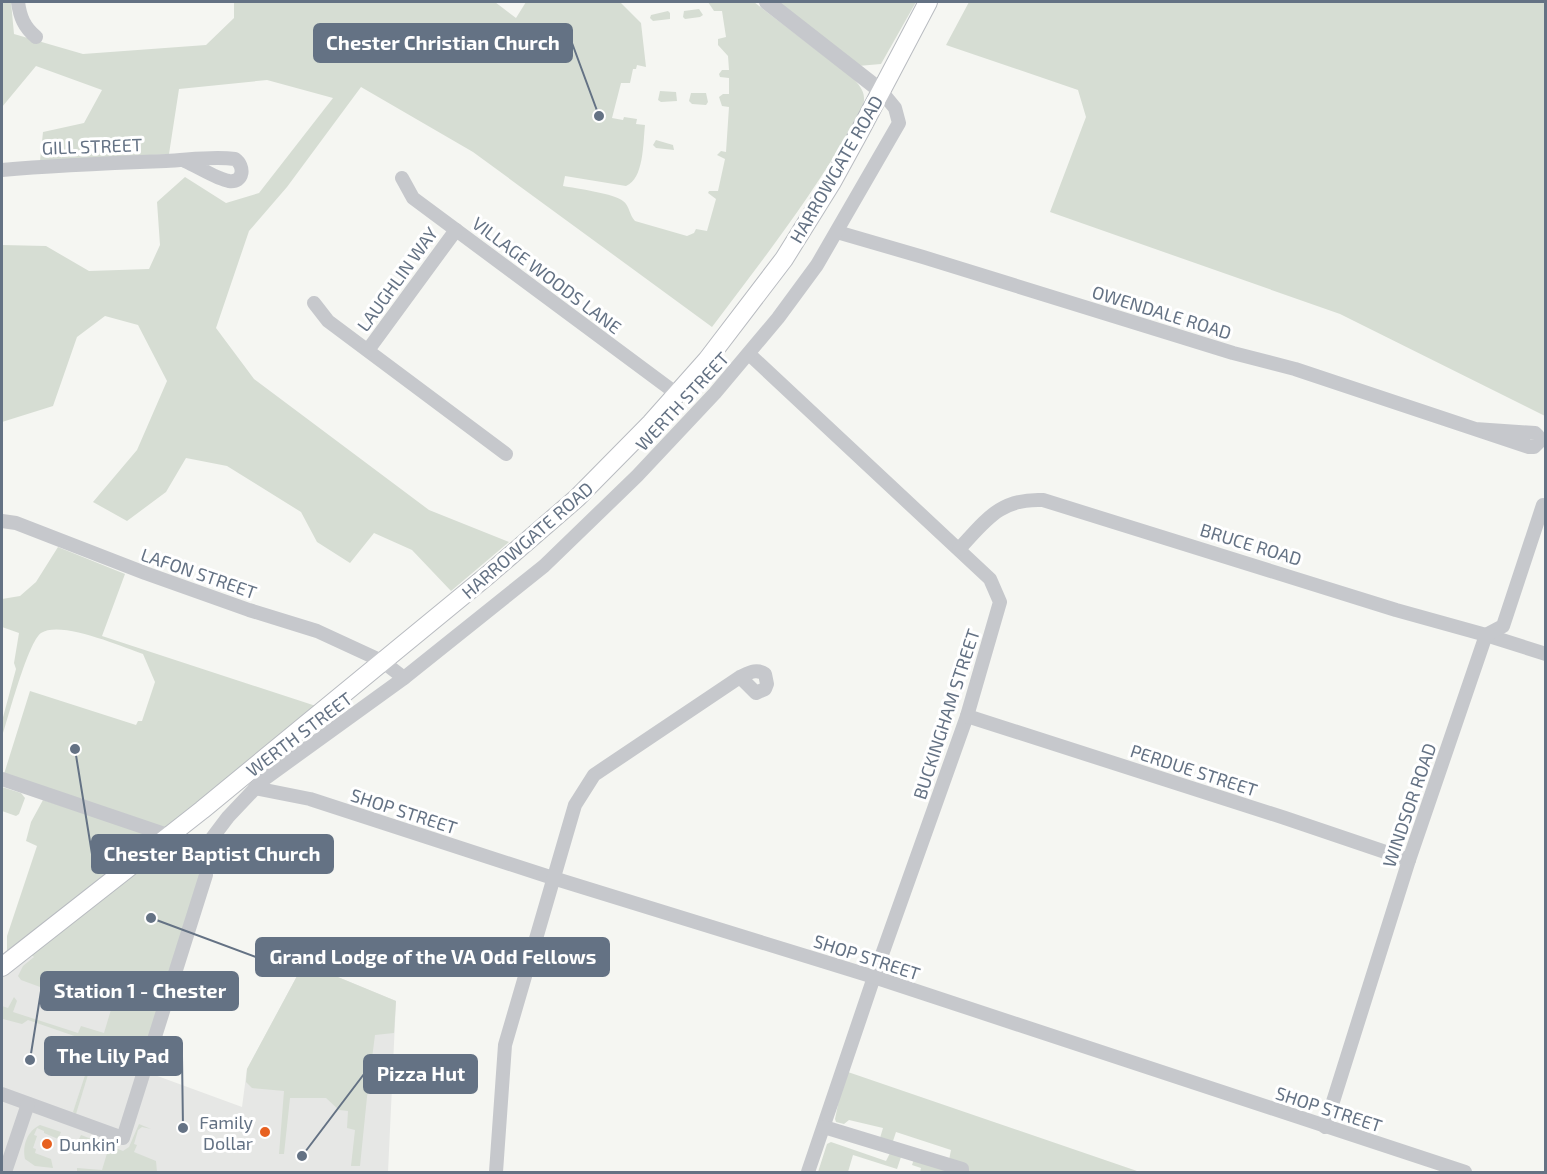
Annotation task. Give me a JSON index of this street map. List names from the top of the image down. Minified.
{"streets":{"main road":["HARROWGATE ROAD"],"street":["GILL STREET","VILLAGE WOODS LANE","LAUGHLIN WAY","OWENDALE ROAD","WERTH STREET","BRUCE ROAD","LAFON STREET","BUCKINGHAM STREET","PERDUE STREET","WINDSOR ROAD","SHOP STREET"]},"crossings":[["HARROWGATE ROAD","VILLAGE WOODS LANE"],["HARROWGATE ROAD","WERTH STREET"],["HARROWGATE ROAD","LAFON STREET"],["VILLAGE WOODS LANE","LAUGHLIN WAY"],["OWENDALE ROAD","WERTH STREET"],["WERTH STREET","BUCKINGHAM STREET"],["WERTH STREET","SHOP STREET"],["BRUCE ROAD","BUCKINGHAM STREET"],["BRUCE ROAD","WINDSOR ROAD"],["BUCKINGHAM STREET","PERDUE STREET"],["BUCKINGHAM STREET","SHOP STREET"],["PERDUE STREET","WINDSOR ROAD"],["WINDSOR ROAD","SHOP STREET"]],"places":["Chester Christian Church","Chester Baptist Church","Grand Lodge of the VA Odd Fellows","Station 1 - Chester","The Lily Pad","Family Dollar","Dunkin'","Pizza Hut"]}
